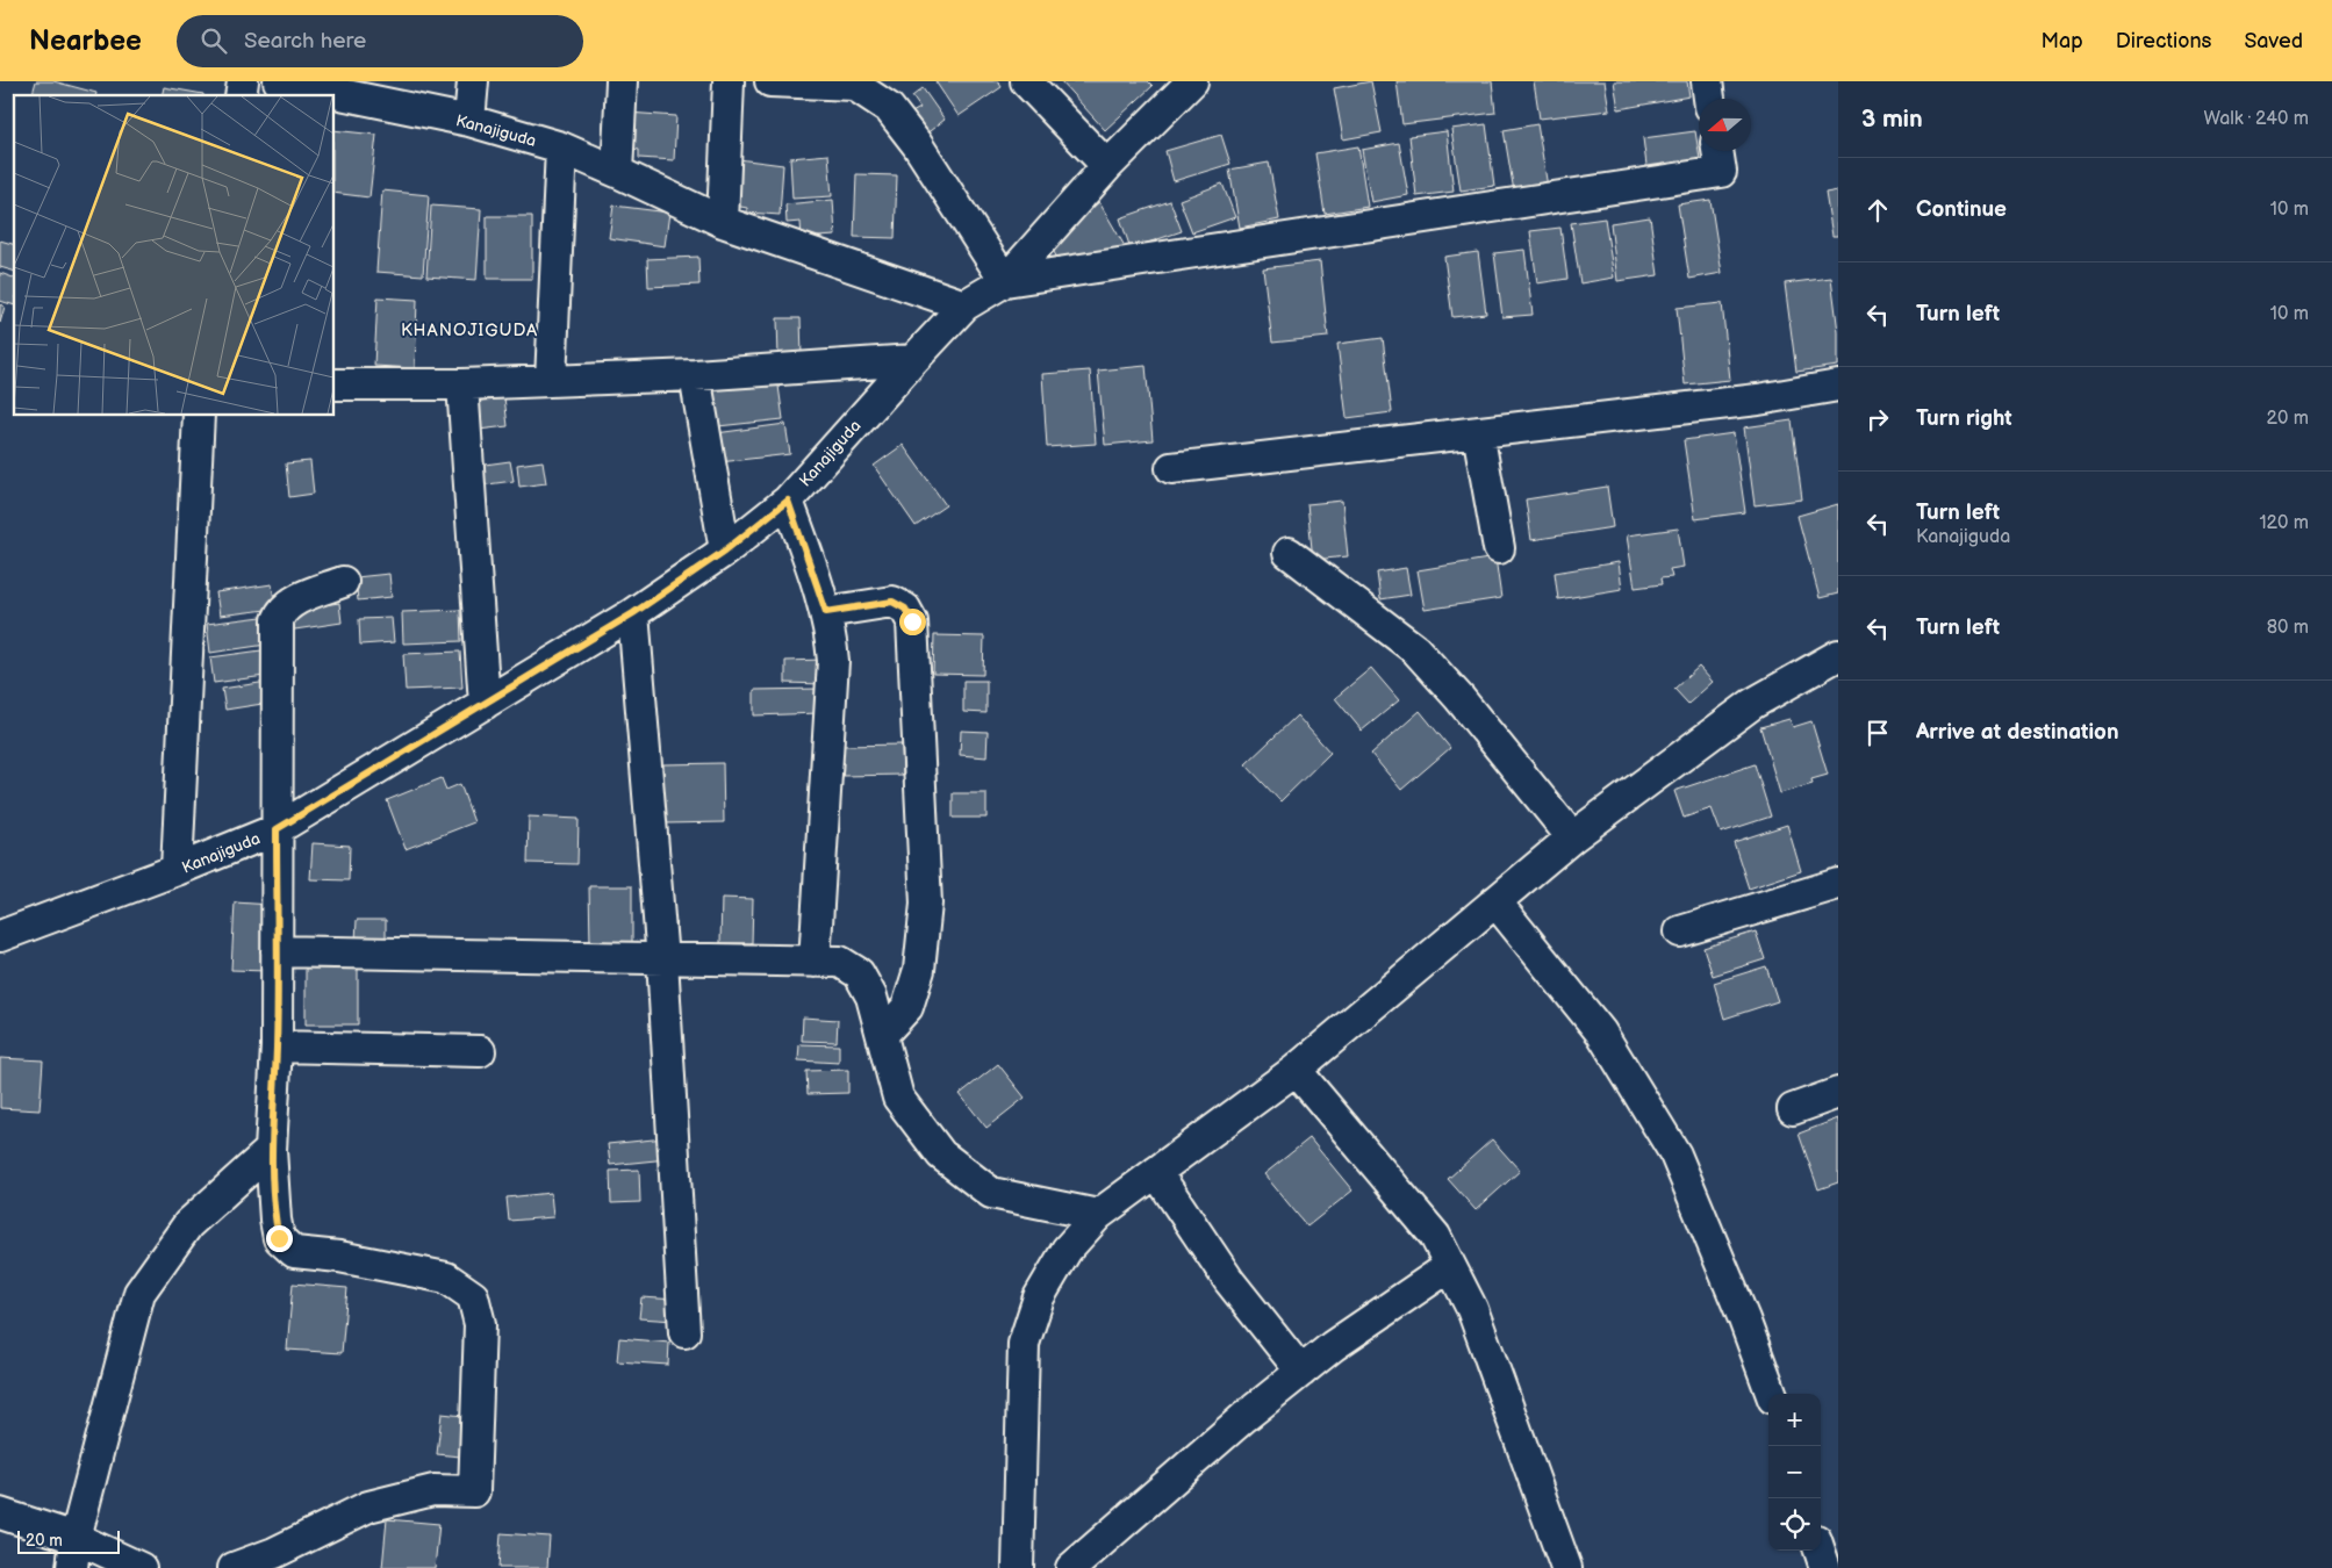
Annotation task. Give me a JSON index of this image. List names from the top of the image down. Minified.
{"streets":{"street":["Kanajiguda"]},"districts":["KHANOJIGUDA"],"scale_bar":"20 m","north":"left","page":{"header":"Nearbee","search":"Search here","nav":["Map","Directions","Saved"],"heading":["3 min","Walk · 240 m"],"list":[["Continue","10 m"],["Turn left","10 m"],["Turn right","20 m"],["Turn left","Kanajiguda","120 m"],["Turn left","80 m"],"Arrive at destination"],"map_buttons":["+","−"],"scale":"20 m"}}
